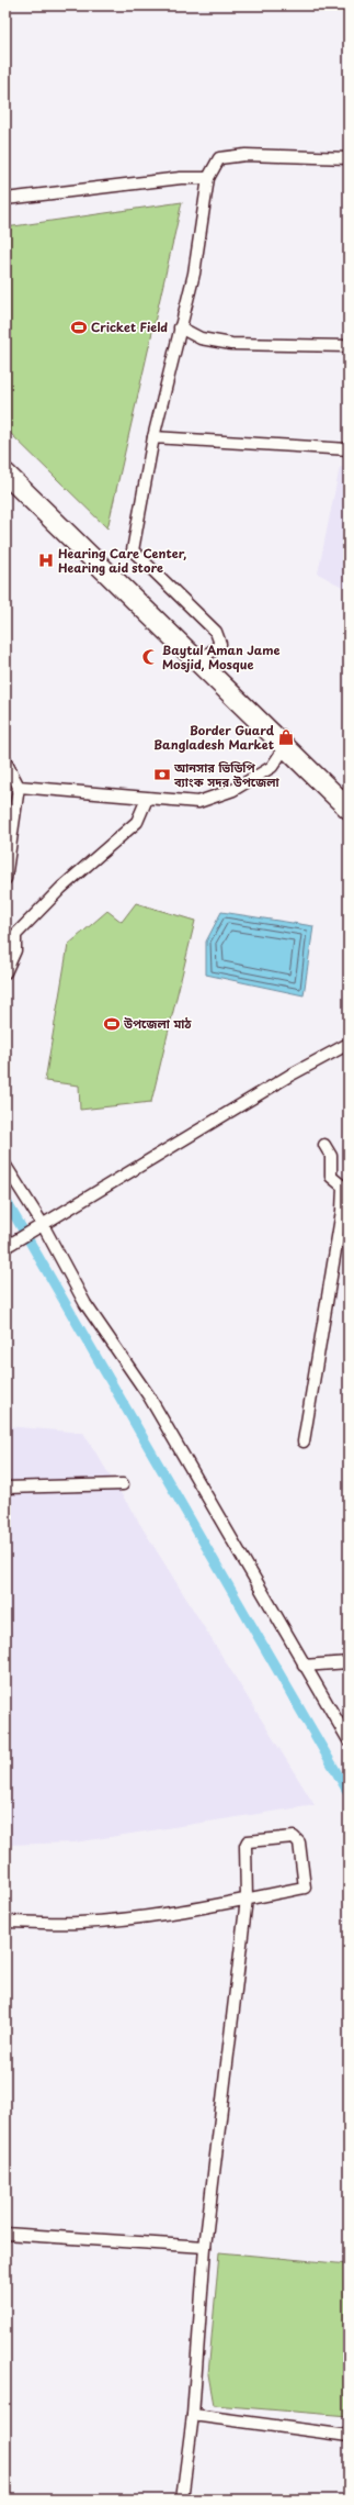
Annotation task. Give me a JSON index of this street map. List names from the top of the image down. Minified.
{"places":{"sports":["Cricket Field","উপজেলা মাঠ"],"hospital":["Hearing Care Center, Hearing aid store"],"mosque":["Baytul Aman Jame Mosjid, Mosque"],"shop":["Border Guard Bangladesh Market"],"bank":["আনসার ভিডিপি ব্যাংক সদর উপজেলা"]}}
